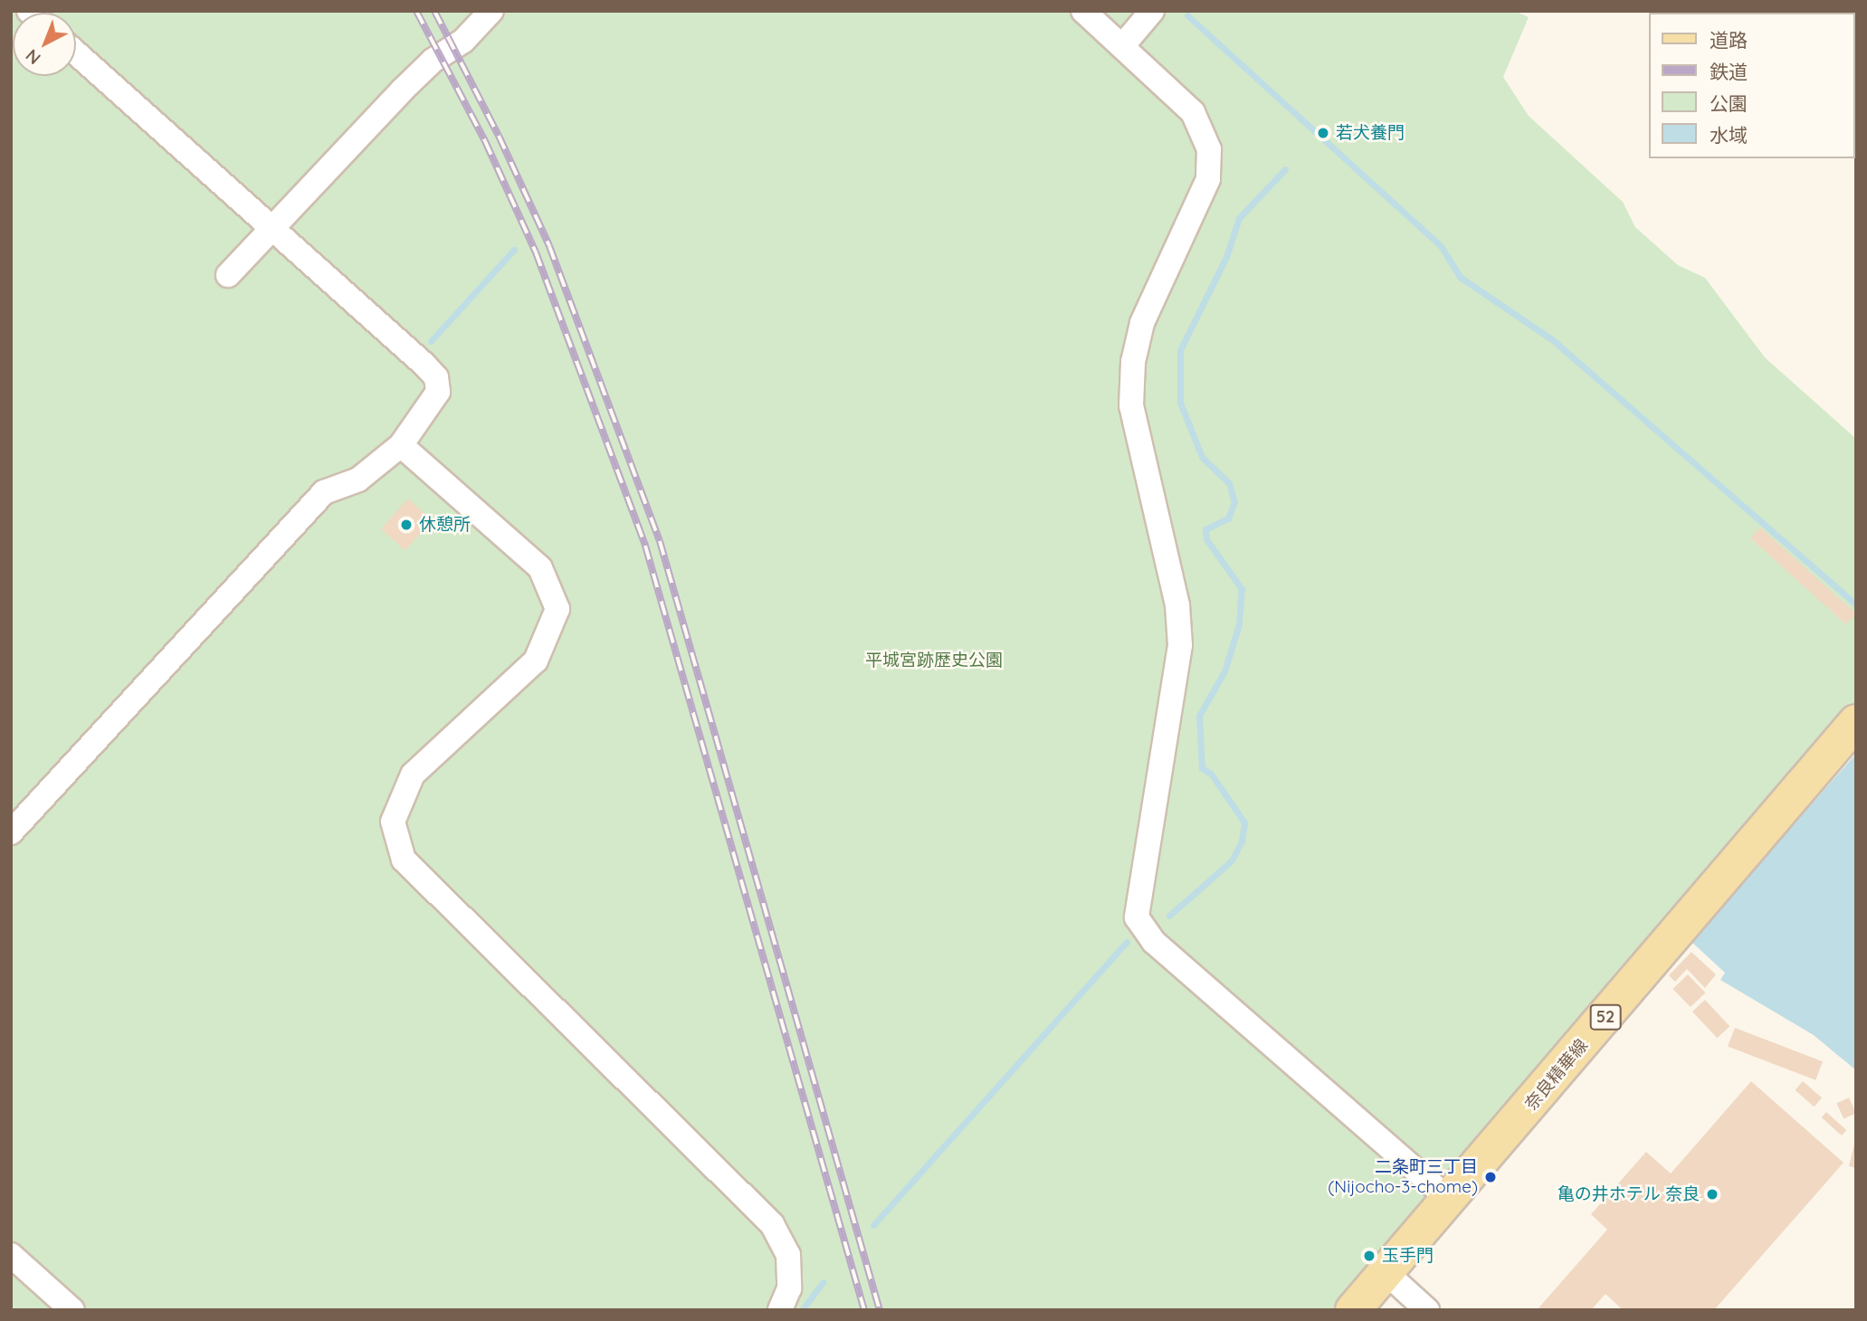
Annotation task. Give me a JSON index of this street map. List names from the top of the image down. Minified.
{"streets":{"main road":["52","奈良精華線"]},"parks":["平城宮跡歴史公園"],"places":["若犬養門","休憩所","二条町三丁目 (Nijocho-3-chome)","亀の井ホテル 奈良","玉手門"],"legend":["道路","鉄道","公園","水域"],"north":"bottom left"}
